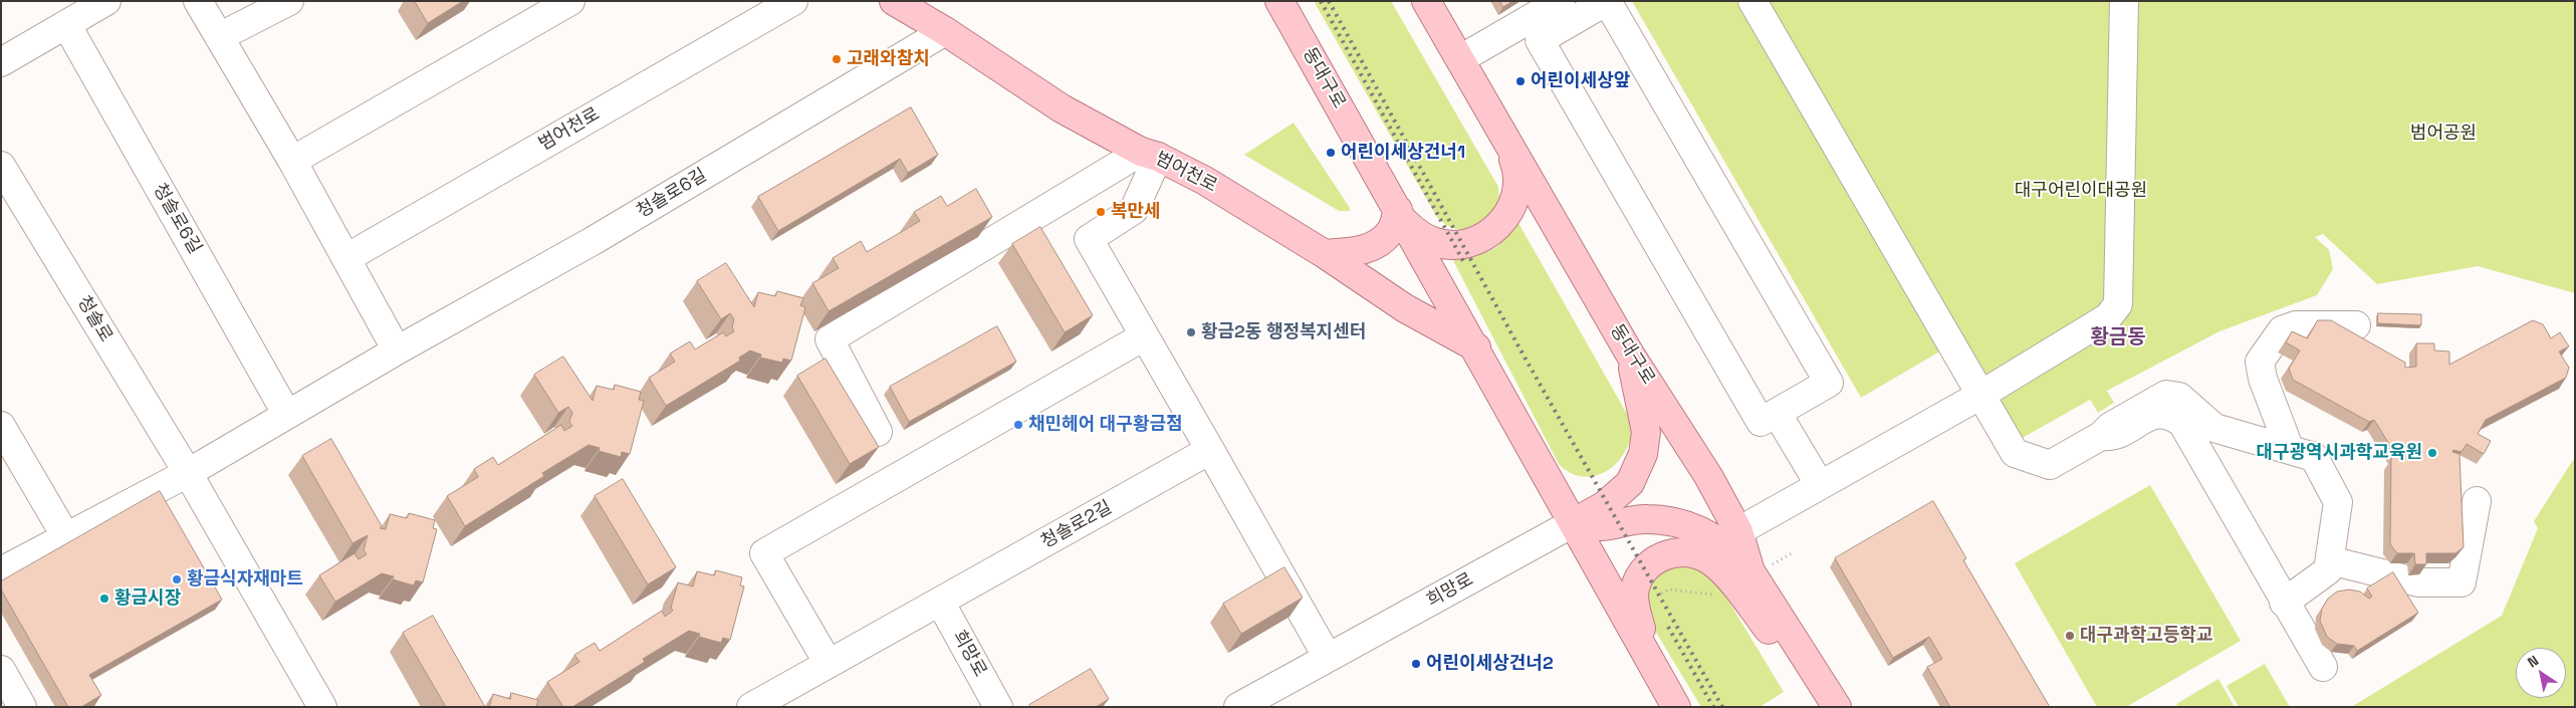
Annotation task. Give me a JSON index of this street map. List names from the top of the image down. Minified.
{"streets":{"main road":["동대구로","범어천로"],"street":["청솔로6길","청솔로","청솔로2길","희망로"]},"crossings":[["동대구로","범어천로"],["동대구로","희망로"],["범어천로","청솔로6길"],["청솔로6길","청솔로"],["청솔로2길","희망로"]],"districts":["황금동"],"parks":["범어공원","대구어린이대공원"],"places":["고래와참치","어린이세상앞","어린이세상건너1","복만세","황금2동 행정복지센터","채민헤어 대구황금점","대구광역시과학교육원","황금식자재마트","황금시장","대구과학고등학교","어린이세상건너2"],"north":"top left"}
